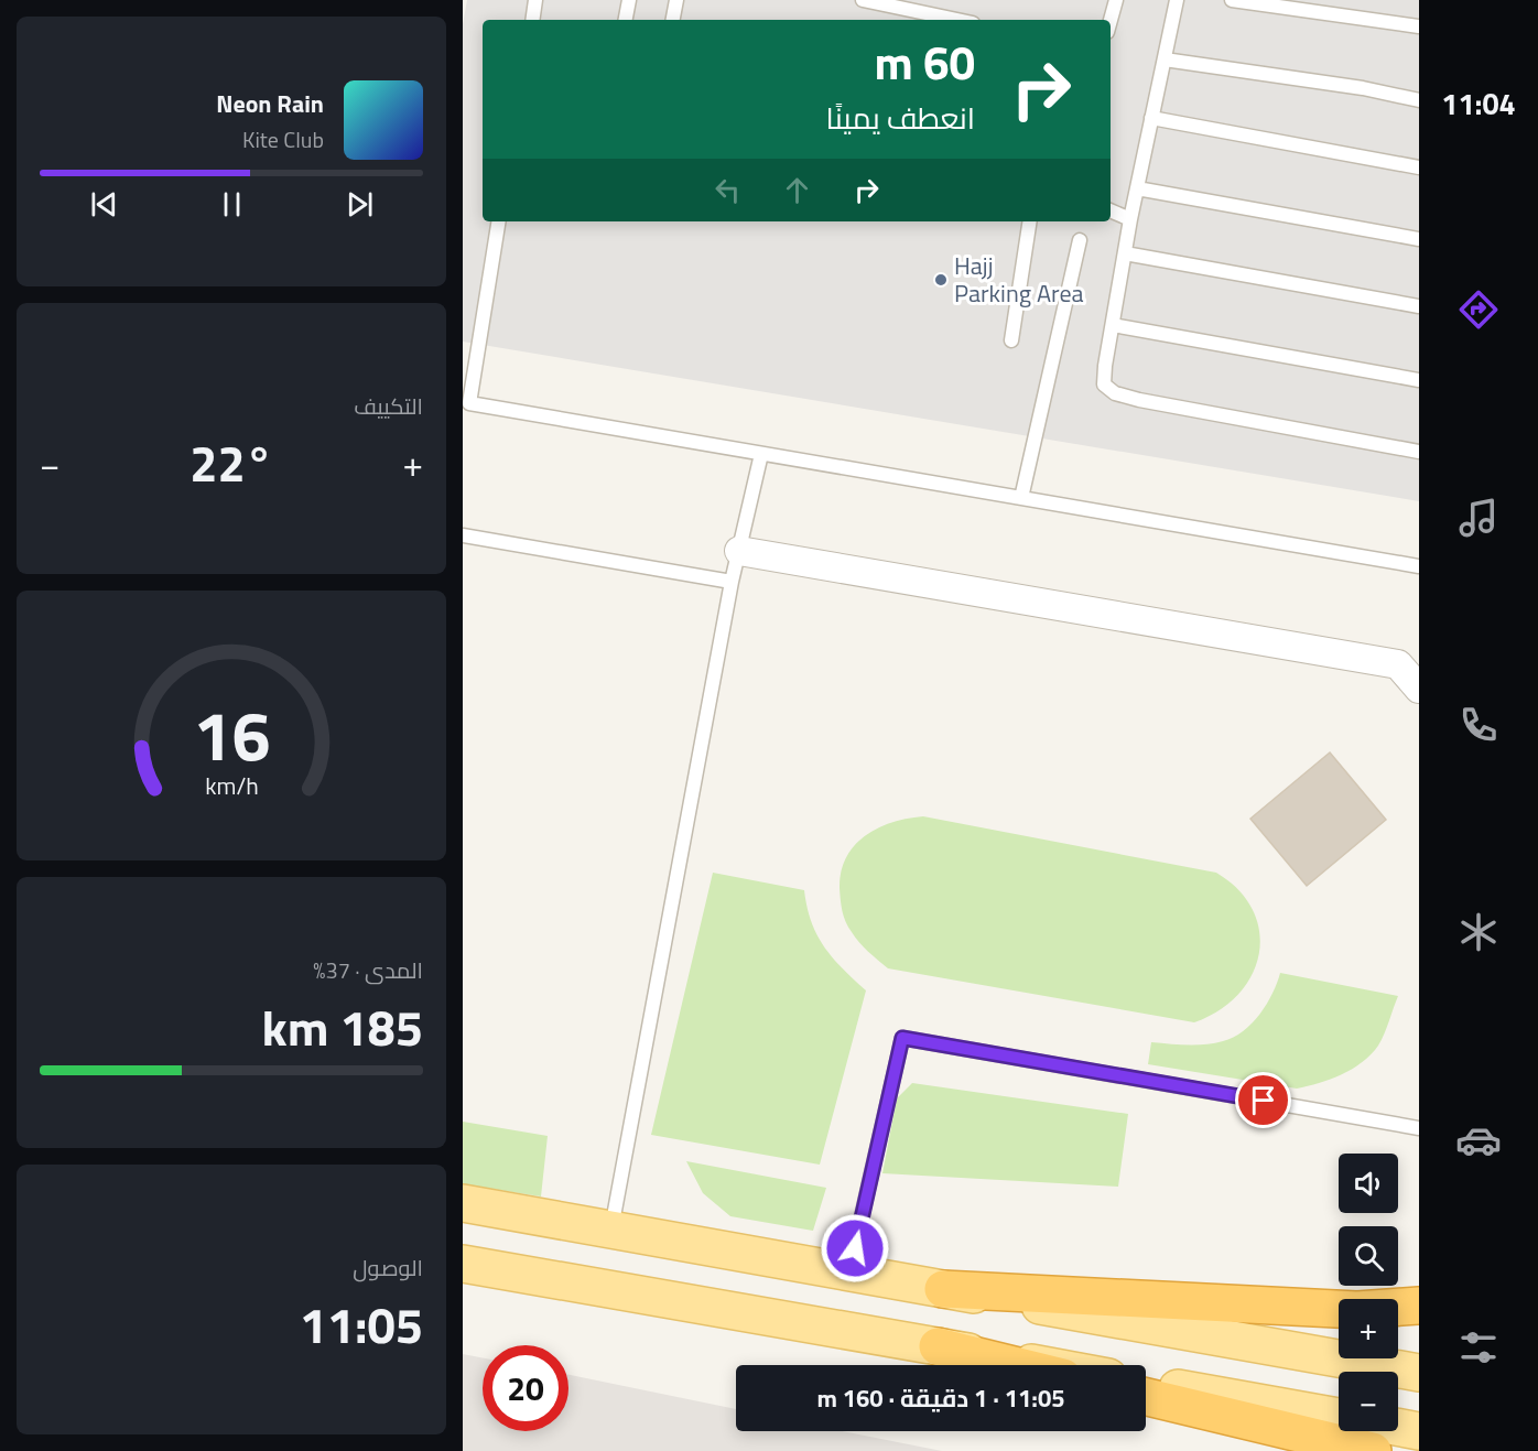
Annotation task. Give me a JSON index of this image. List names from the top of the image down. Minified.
{"places":["Hajj Parking Area"],"page":{"tabs":"11:04","turn":["60 m","انعطف يمينًا"],"song":["Neon Rain","Kite Club"],"tile":["التكييف",["المدى · 37%","185 km"],["الوصول","11:05"]],"heat":["−","22°","+"],"map_buttons":["+","−"],"limit":"20","trip":"11:05 · 1 دقيقة · 160 m","gauge":["16","km/h"]}}
